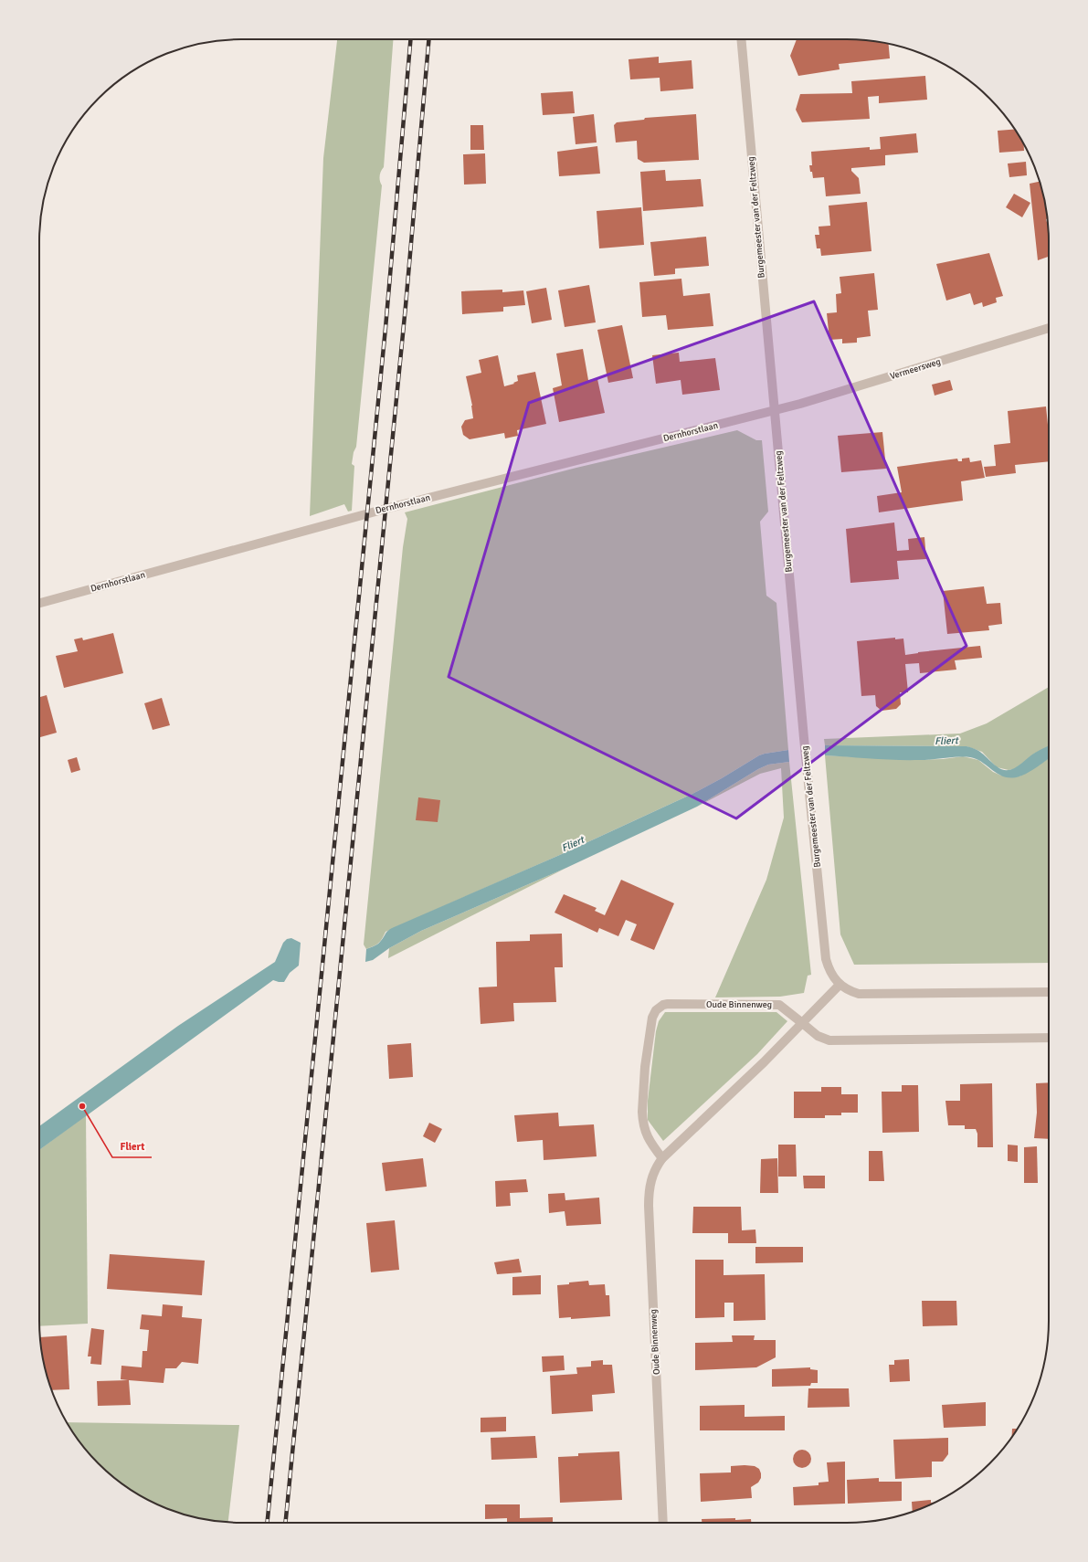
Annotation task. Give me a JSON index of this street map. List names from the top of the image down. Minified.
{"streets":{"street":["Burgemeester van der Feltzweg","Vermeersweg","Dernhorstlaan","Oude Binnenweg"]},"crossings":[["Burgemeester van der Feltzweg","Vermeersweg"],["Burgemeester van der Feltzweg","Dernhorstlaan"],["Vermeersweg","Dernhorstlaan"]],"water":["Fliert"],"places":["Fliert"]}
